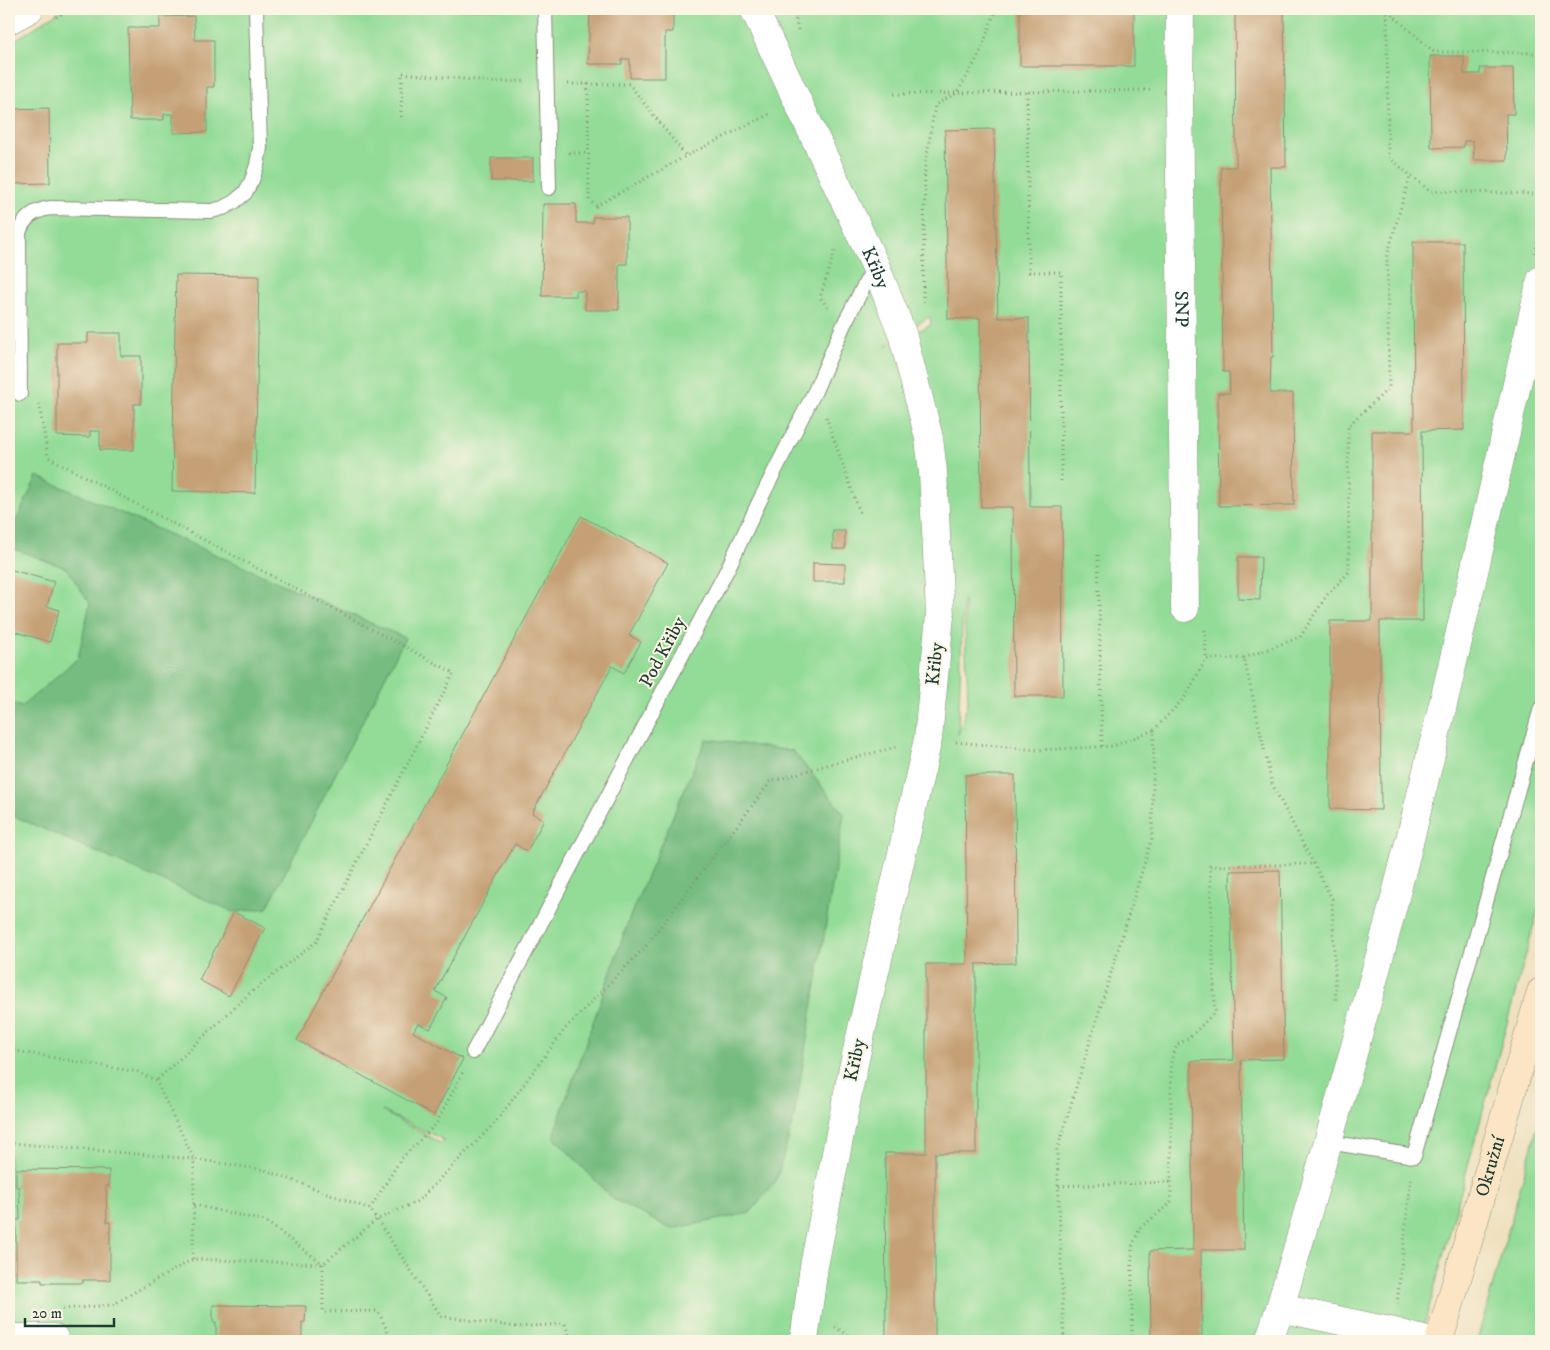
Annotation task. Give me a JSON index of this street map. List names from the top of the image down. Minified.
{"streets":{"street":["Křiby","SNP","Okružní"],"lane":["Pod Křiby"]},"crossings":[["Křiby","Pod Křiby"]],"scale_bar":"20 m"}
